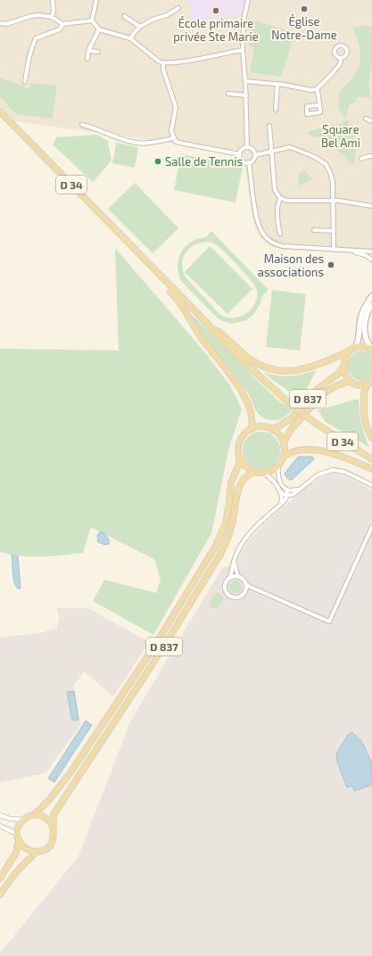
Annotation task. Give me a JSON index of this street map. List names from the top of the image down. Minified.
{"streets":{"main road":["D 34","D 837"]},"parks":["Square Bel Ami"],"places":["Église Notre-Dame","École primaire privée Ste Marie","Salle de Tennis","Maison des associations"]}
